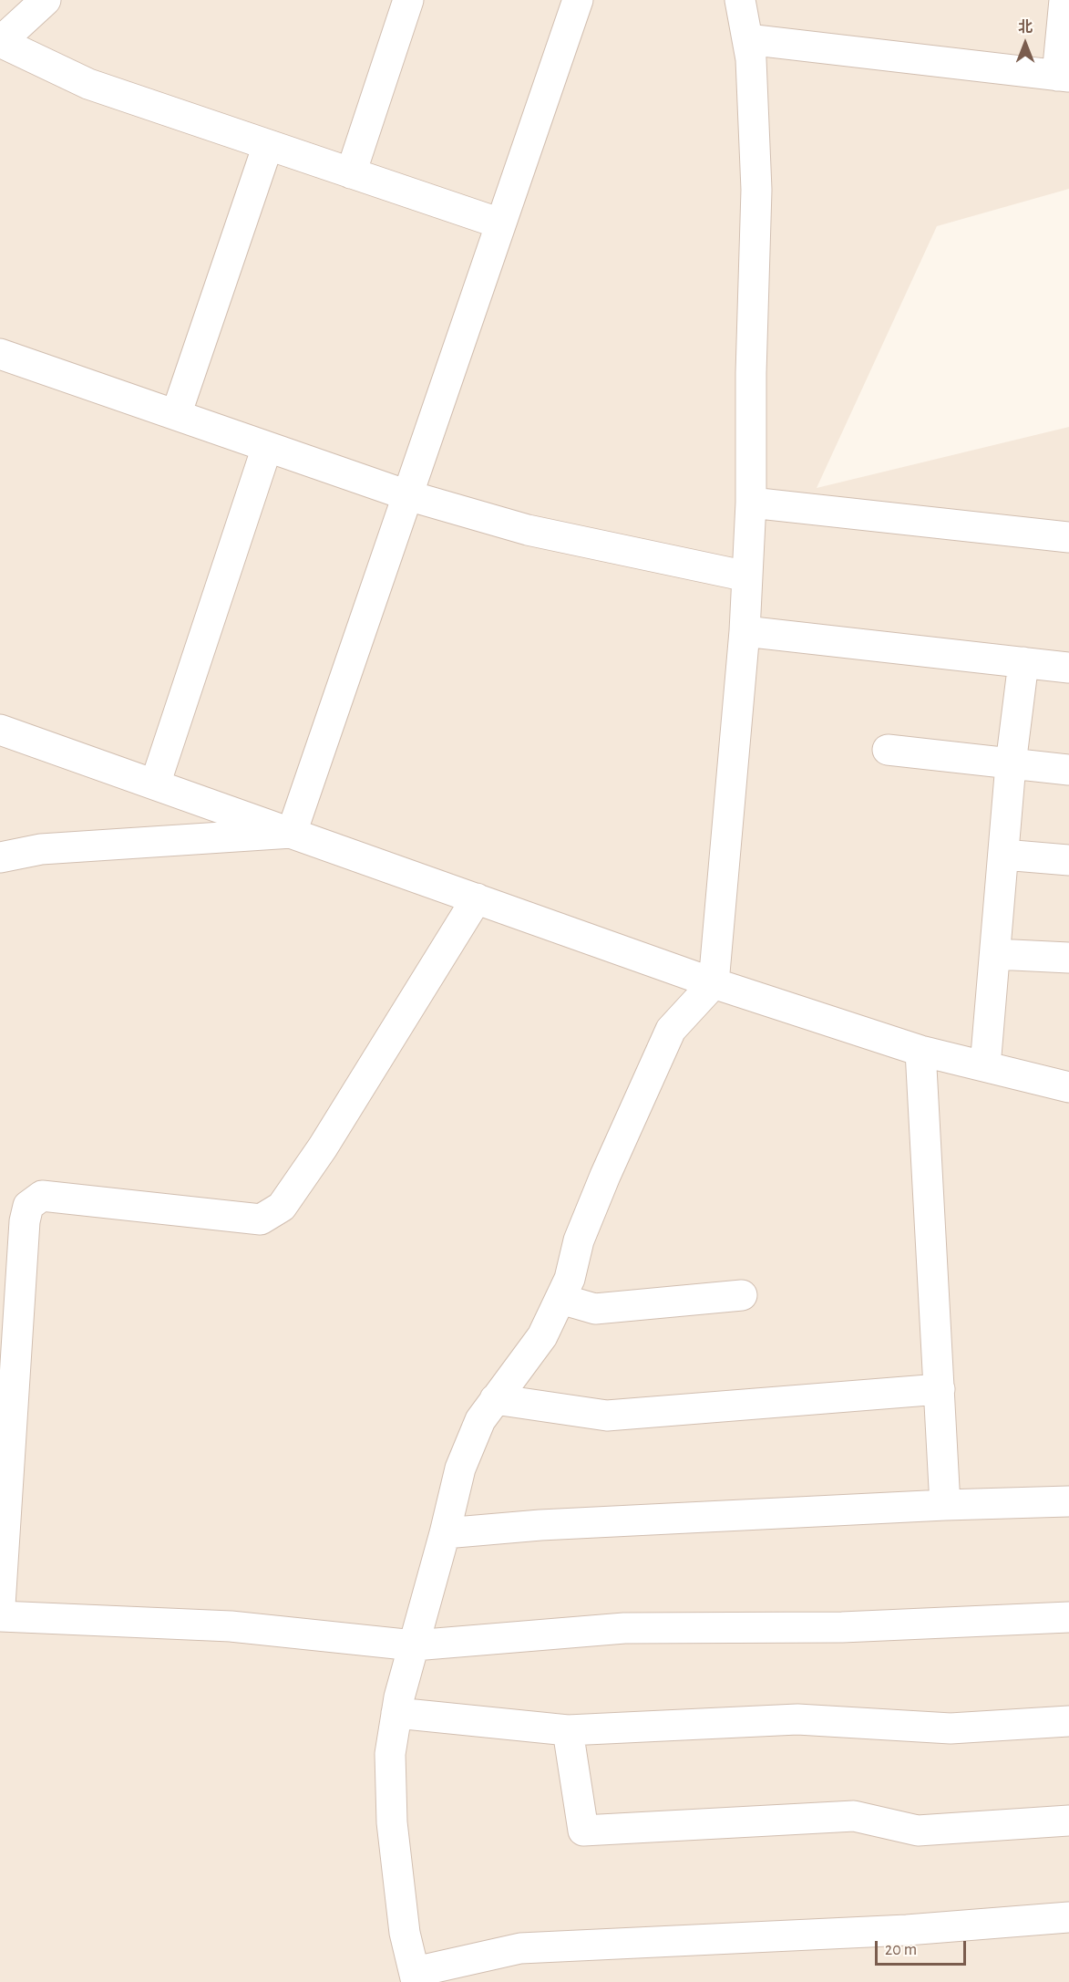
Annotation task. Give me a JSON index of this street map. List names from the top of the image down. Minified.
{"scale_bar":"20 m","north":"top"}
